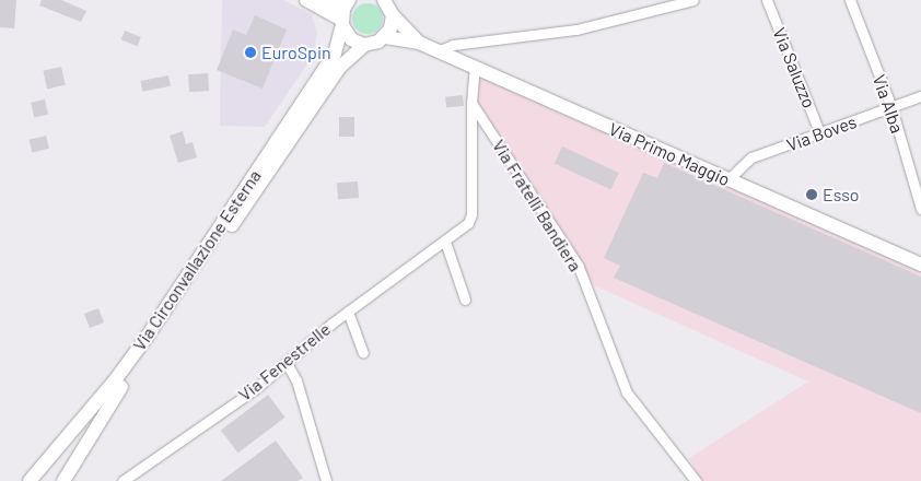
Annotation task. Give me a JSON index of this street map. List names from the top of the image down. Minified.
{"streets":{"main road":["Via Primo Maggio","Via Circonvallazione Esterna"],"street":["Via Saluzzo","Via Alba","Via Boves","Via Fratelli Bandiera","Via Fenestrelle"]},"crossings":[["Via Saluzzo","Via Boves"],["Via Alba","Via Boves"],["Via Boves","Via Primo Maggio"],["Via Primo Maggio","Via Fenestrelle"],["Via Fratelli Bandiera","Via Fenestrelle"]],"places":["EuroSpin","Esso"]}
